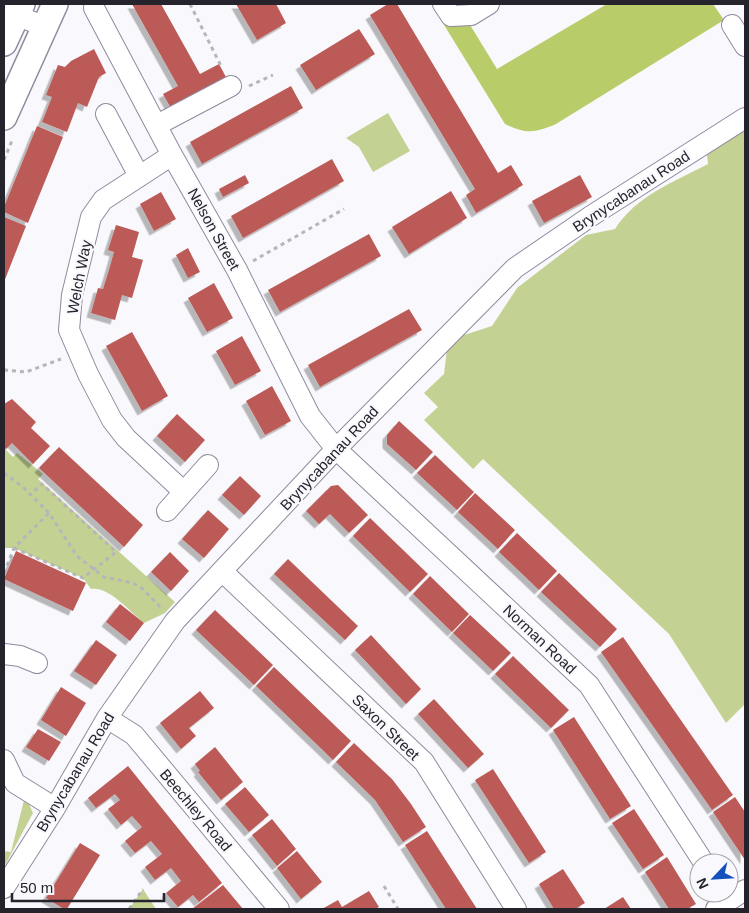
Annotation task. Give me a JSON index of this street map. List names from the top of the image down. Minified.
{"streets":{"street":["Brynycabanau Road","Nelson Street","Welch Way","Norman Road","Saxon Street","Beechley Road"]},"crossings":[["Brynycabanau Road","Nelson Street"],["Brynycabanau Road","Norman Road"],["Brynycabanau Road","Saxon Street"],["Brynycabanau Road","Beechley Road"],["Nelson Street","Welch Way"],["Nelson Street","Norman Road"]],"scale_bar":"50 m","north":"bottom left"}
